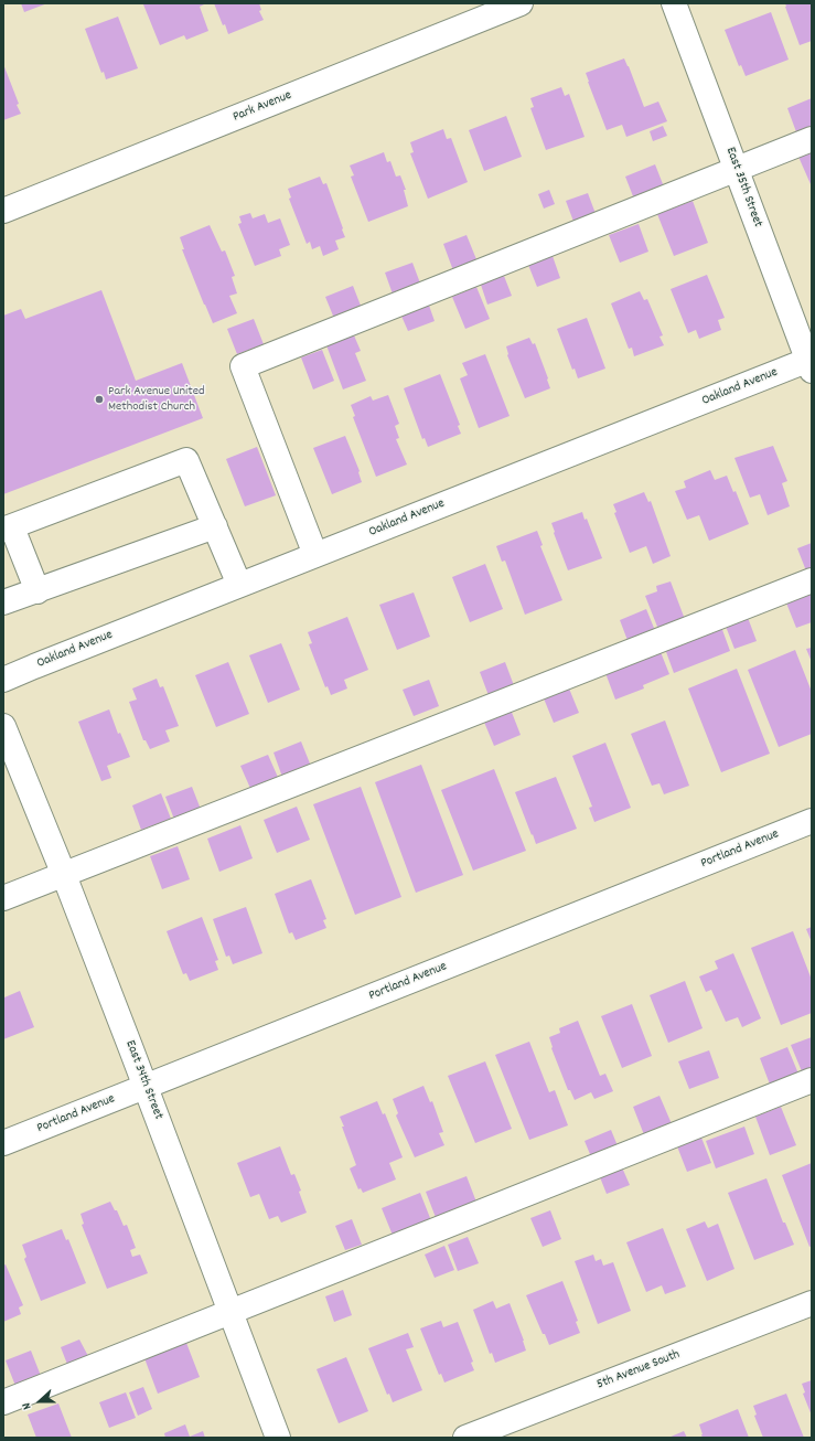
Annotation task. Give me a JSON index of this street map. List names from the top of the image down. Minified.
{"streets":{"street":["Park Avenue","East 35th Street","Oakland Avenue","Portland Avenue","East 34th Street","5th Avenue South"]},"crossings":[["East 35th Street","Oakland Avenue"],["Portland Avenue","East 34th Street"]],"places":["Park Avenue United Methodist Church"],"north":"left"}
